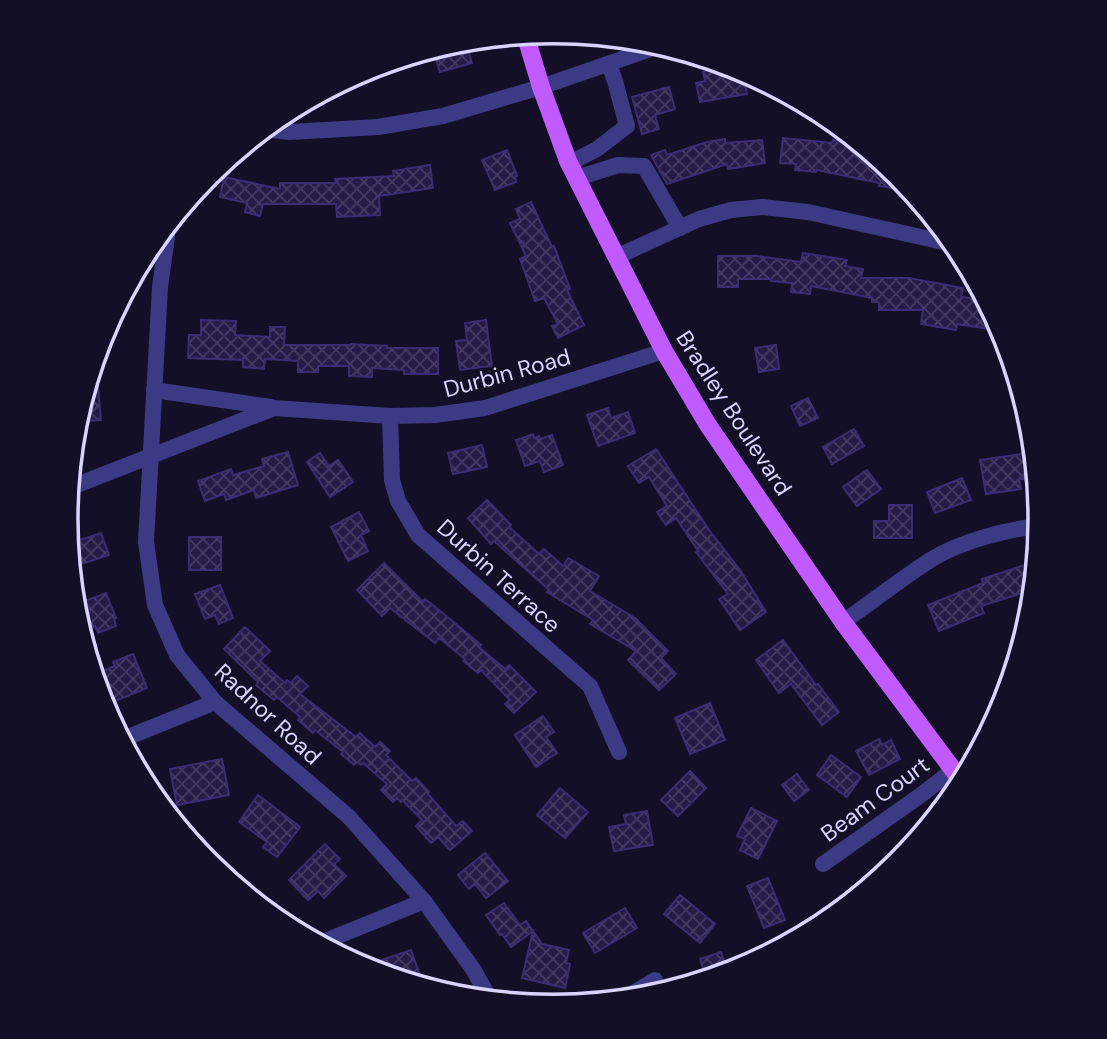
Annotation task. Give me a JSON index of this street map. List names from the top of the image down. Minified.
{"streets":{"main road":["Bradley Boulevard"],"street":["Durbin Road","Durbin Terrace","Radnor Road","Beam Court"]},"crossings":[["Durbin Road","Bradley Boulevard"],["Durbin Road","Durbin Terrace"],["Durbin Road","Radnor Road"]]}
